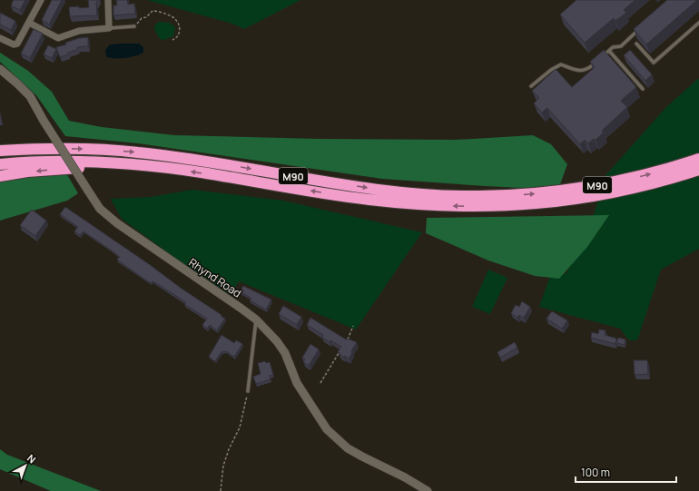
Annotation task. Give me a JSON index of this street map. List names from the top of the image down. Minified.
{"streets":{"highway":["M90"],"street":["Rhynd Road"]},"scale_bar":"100 m","north":"top right"}
